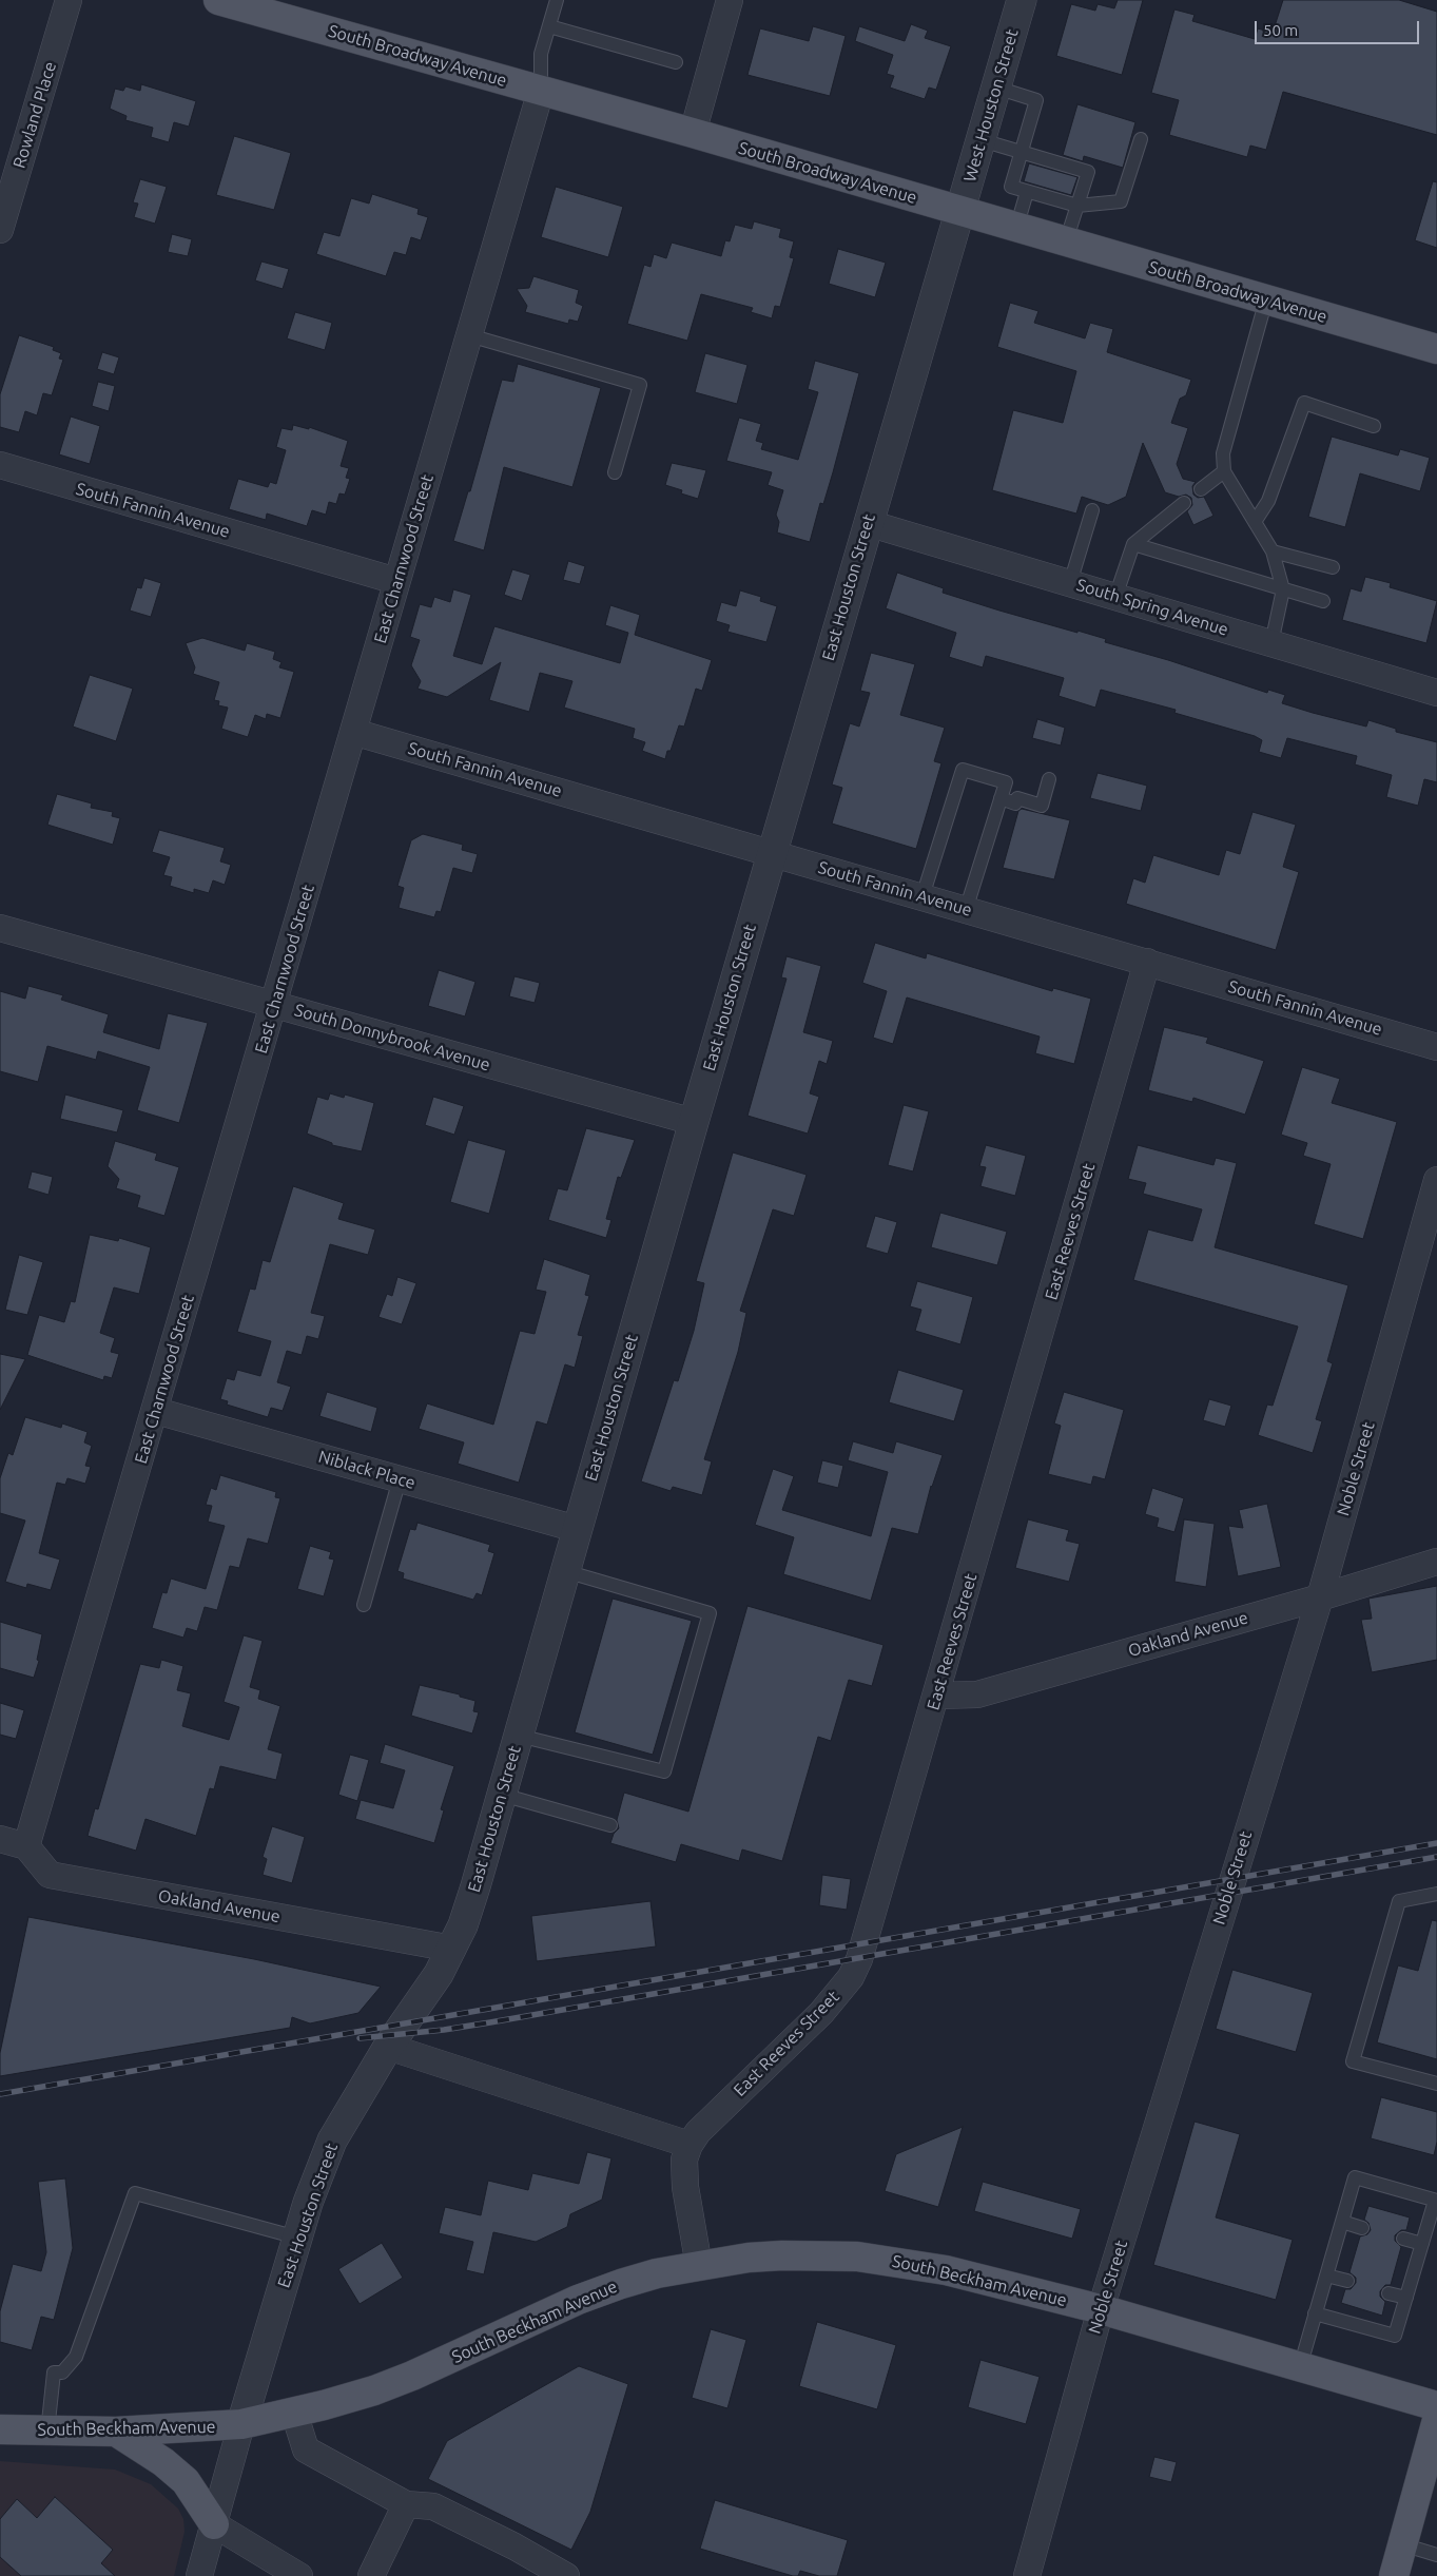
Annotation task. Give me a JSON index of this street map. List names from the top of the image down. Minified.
{"streets":{"main road":["South Broadway Avenue","South Beckham Avenue"],"street":["West Houston Street","Rowland Place","South Fannin Avenue","East Charnwood Street","East Houston Street","South Spring Avenue","South Donnybrook Avenue","East Reeves Street","Noble Street","Niblack Place","Oakland Avenue"]},"crossings":[["South Broadway Avenue","West Houston Street"],["South Broadway Avenue","East Charnwood Street"],["South Broadway Avenue","East Houston Street"],["West Houston Street","East Houston Street"],["South Fannin Avenue","East Charnwood Street"],["South Fannin Avenue","East Houston Street"],["South Fannin Avenue","East Reeves Street"],["East Charnwood Street","South Donnybrook Avenue"],["East Charnwood Street","Niblack Place"],["East Charnwood Street","Oakland Avenue"],["East Houston Street","South Spring Avenue"],["East Houston Street","South Donnybrook Avenue"],["East Houston Street","Niblack Place"],["East Houston Street","Oakland Avenue"],["East Houston Street","South Beckham Avenue"],["East Reeves Street","Oakland Avenue"],["East Reeves Street","South Beckham Avenue"],["Noble Street","Oakland Avenue"],["Noble Street","South Beckham Avenue"]],"scale_bar":"50 m"}
